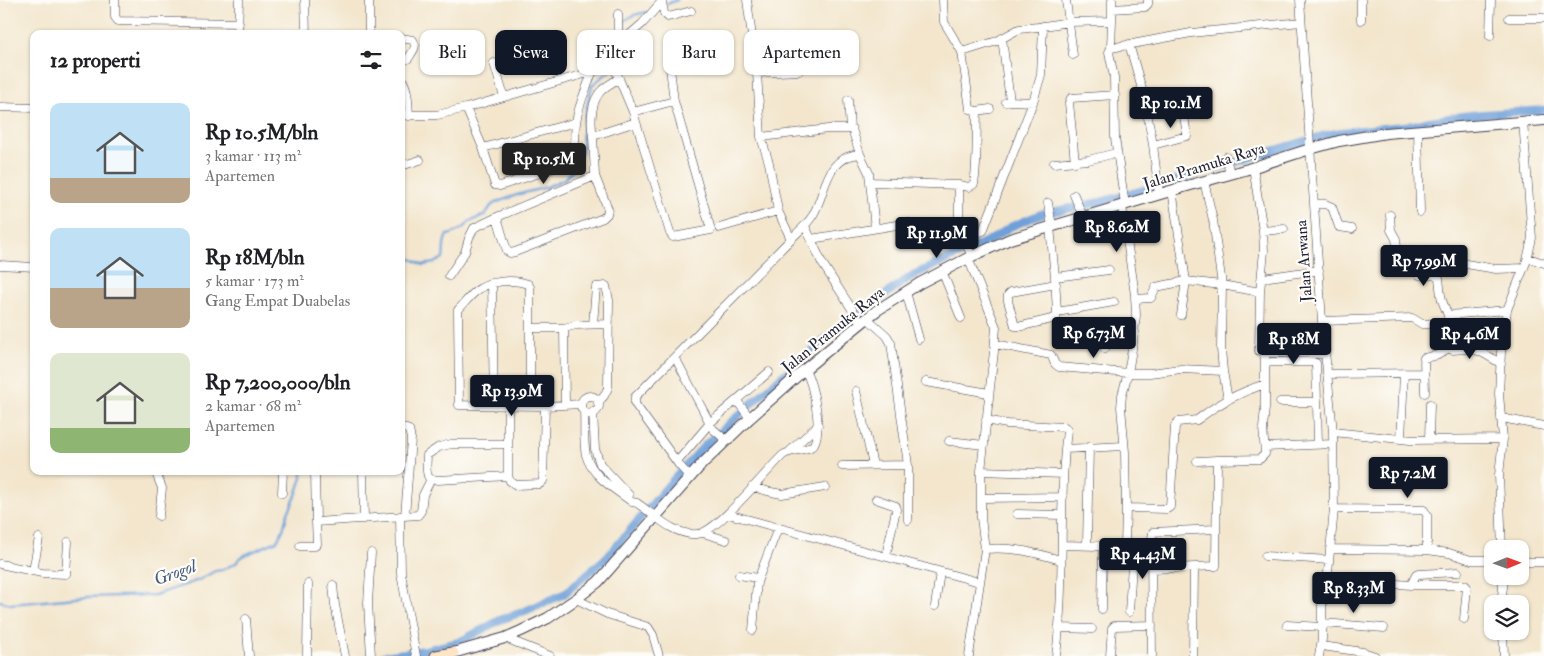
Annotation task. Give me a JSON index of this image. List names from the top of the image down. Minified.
{"streets":{"street":["Jalan Pramuka Raya","Jalan Arwana"]},"crossings":[["Jalan Pramuka Raya","Jalan Arwana"]],"water":["Grogol"],"north":"right","page":{"chip":["Beli","Sewa","Filter","Baru","Apartemen"],"heading":"12 properti","price":["Rp 10.1M","Rp 10.5M","Rp 8.62M","Rp 11.9M","Rp 7.99M","Rp 6.73M","Rp 4.6M","Rp 18M","Rp 13.9M","Rp 7.2M","Rp 4.43M","Rp 8.33M"],"list":[{"name":"Rp 10.5M/bln","note":"3 kamar · 113 m² · Apartemen"},{"name":"Rp 18M/bln","note":"5 kamar · 173 m² · Gang Empat Duabelas"},{"name":"Rp 7,200,000/bln","note":"2 kamar · 68 m² · Apartemen"}]}}
